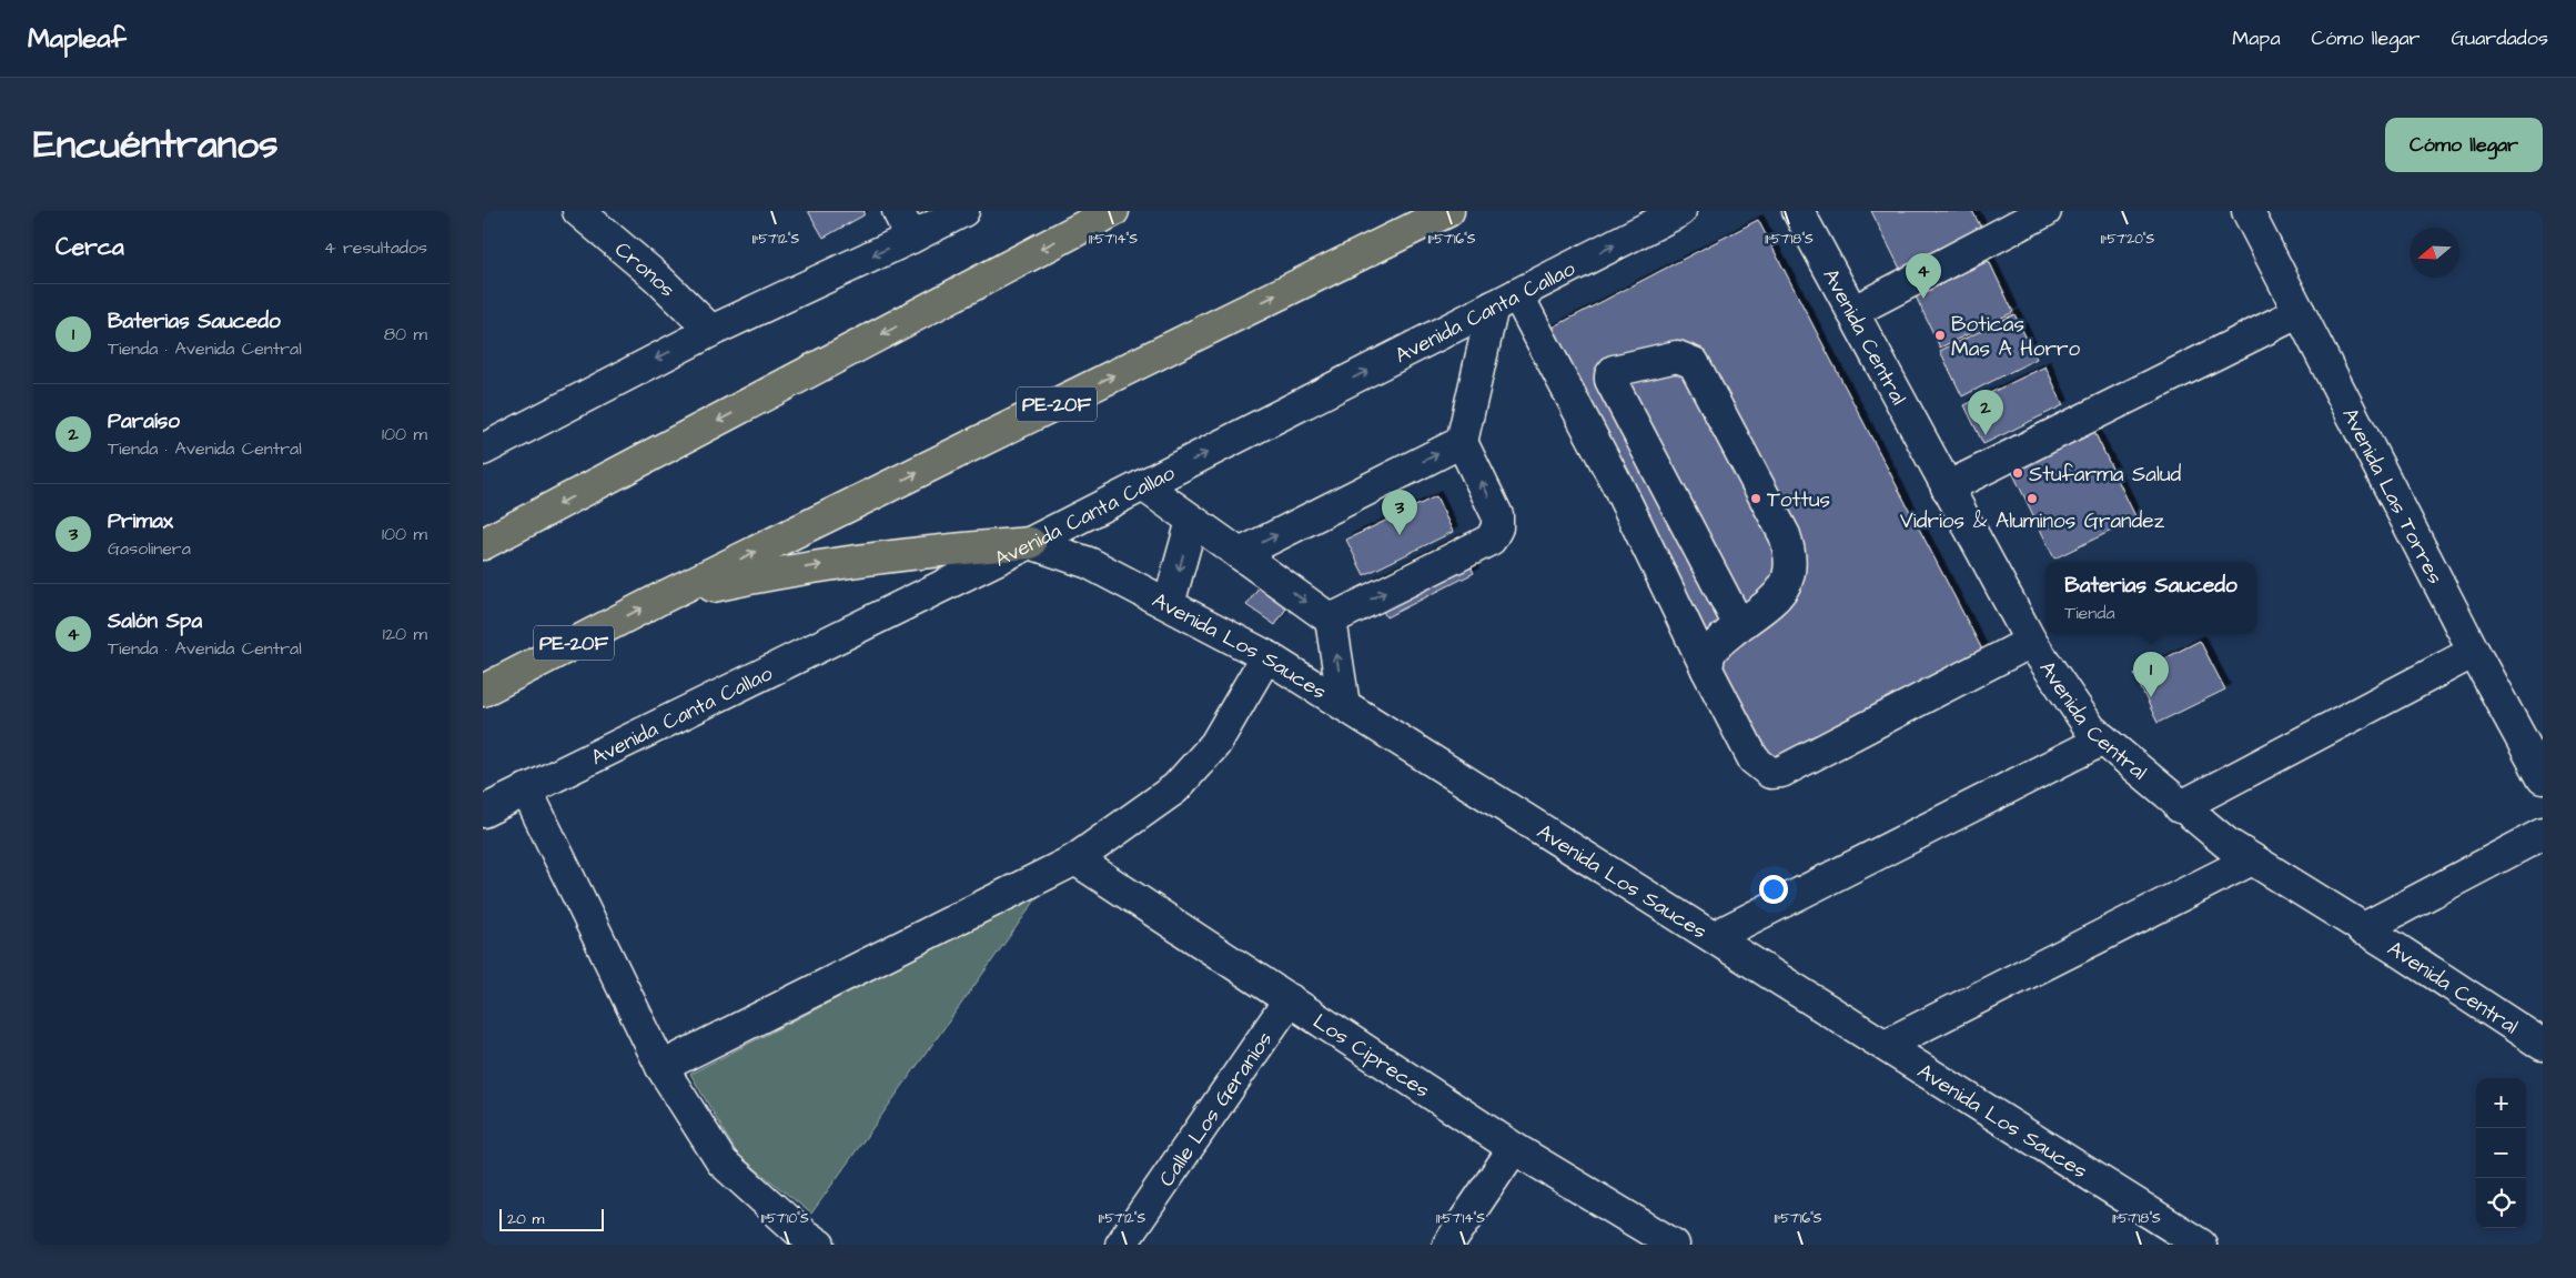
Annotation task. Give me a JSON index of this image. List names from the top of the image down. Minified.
{"streets":{"main road":["PE-20F"],"street":["Cronos","Avenida Canta Callao","Avenida Central","Avenida Las Torres","Avenida Los Sauces","Los Cipreces","Calle Los Geranios"]},"crossings":[["Avenida Canta Callao","Avenida Los Sauces"],["Los Cipreces","Calle Los Geranios"]],"places":["Boticas Mas A Horro","Stufarma Salud","Tottus","Vidrios & Aluminos Grandez"],"scale_bar":"20 m","north":"left","page":{"header":"Mapleaf","nav":["Mapa","Cómo llegar","Guardados"],"title":"Encuéntranos","buttons":"Cómo llegar","heading":["Cerca","4 resultados"],"pins":["4","2","3","1"],"list":[{"mark":"1","name":"Baterias Saucedo","note":"Tienda · Avenida Central","value":"80 m"},{"mark":"2","name":"Paraíso","note":"Tienda · Avenida Central","value":"100 m"},{"mark":"3","name":"Primax","note":"Gasolinera","value":"100 m"},{"mark":"4","name":"Salón Spa","note":"Tienda · Avenida Central","value":"120 m"}],"popup":["Baterias Saucedo","Tienda"],"map_buttons":["+","−"],"scale":"20 m"},"coordinates":["11°57'12\"S","11°57'14\"S","11°57'16\"S","11°57'18\"S","11°57'20\"S","11°57'10\"S"]}
